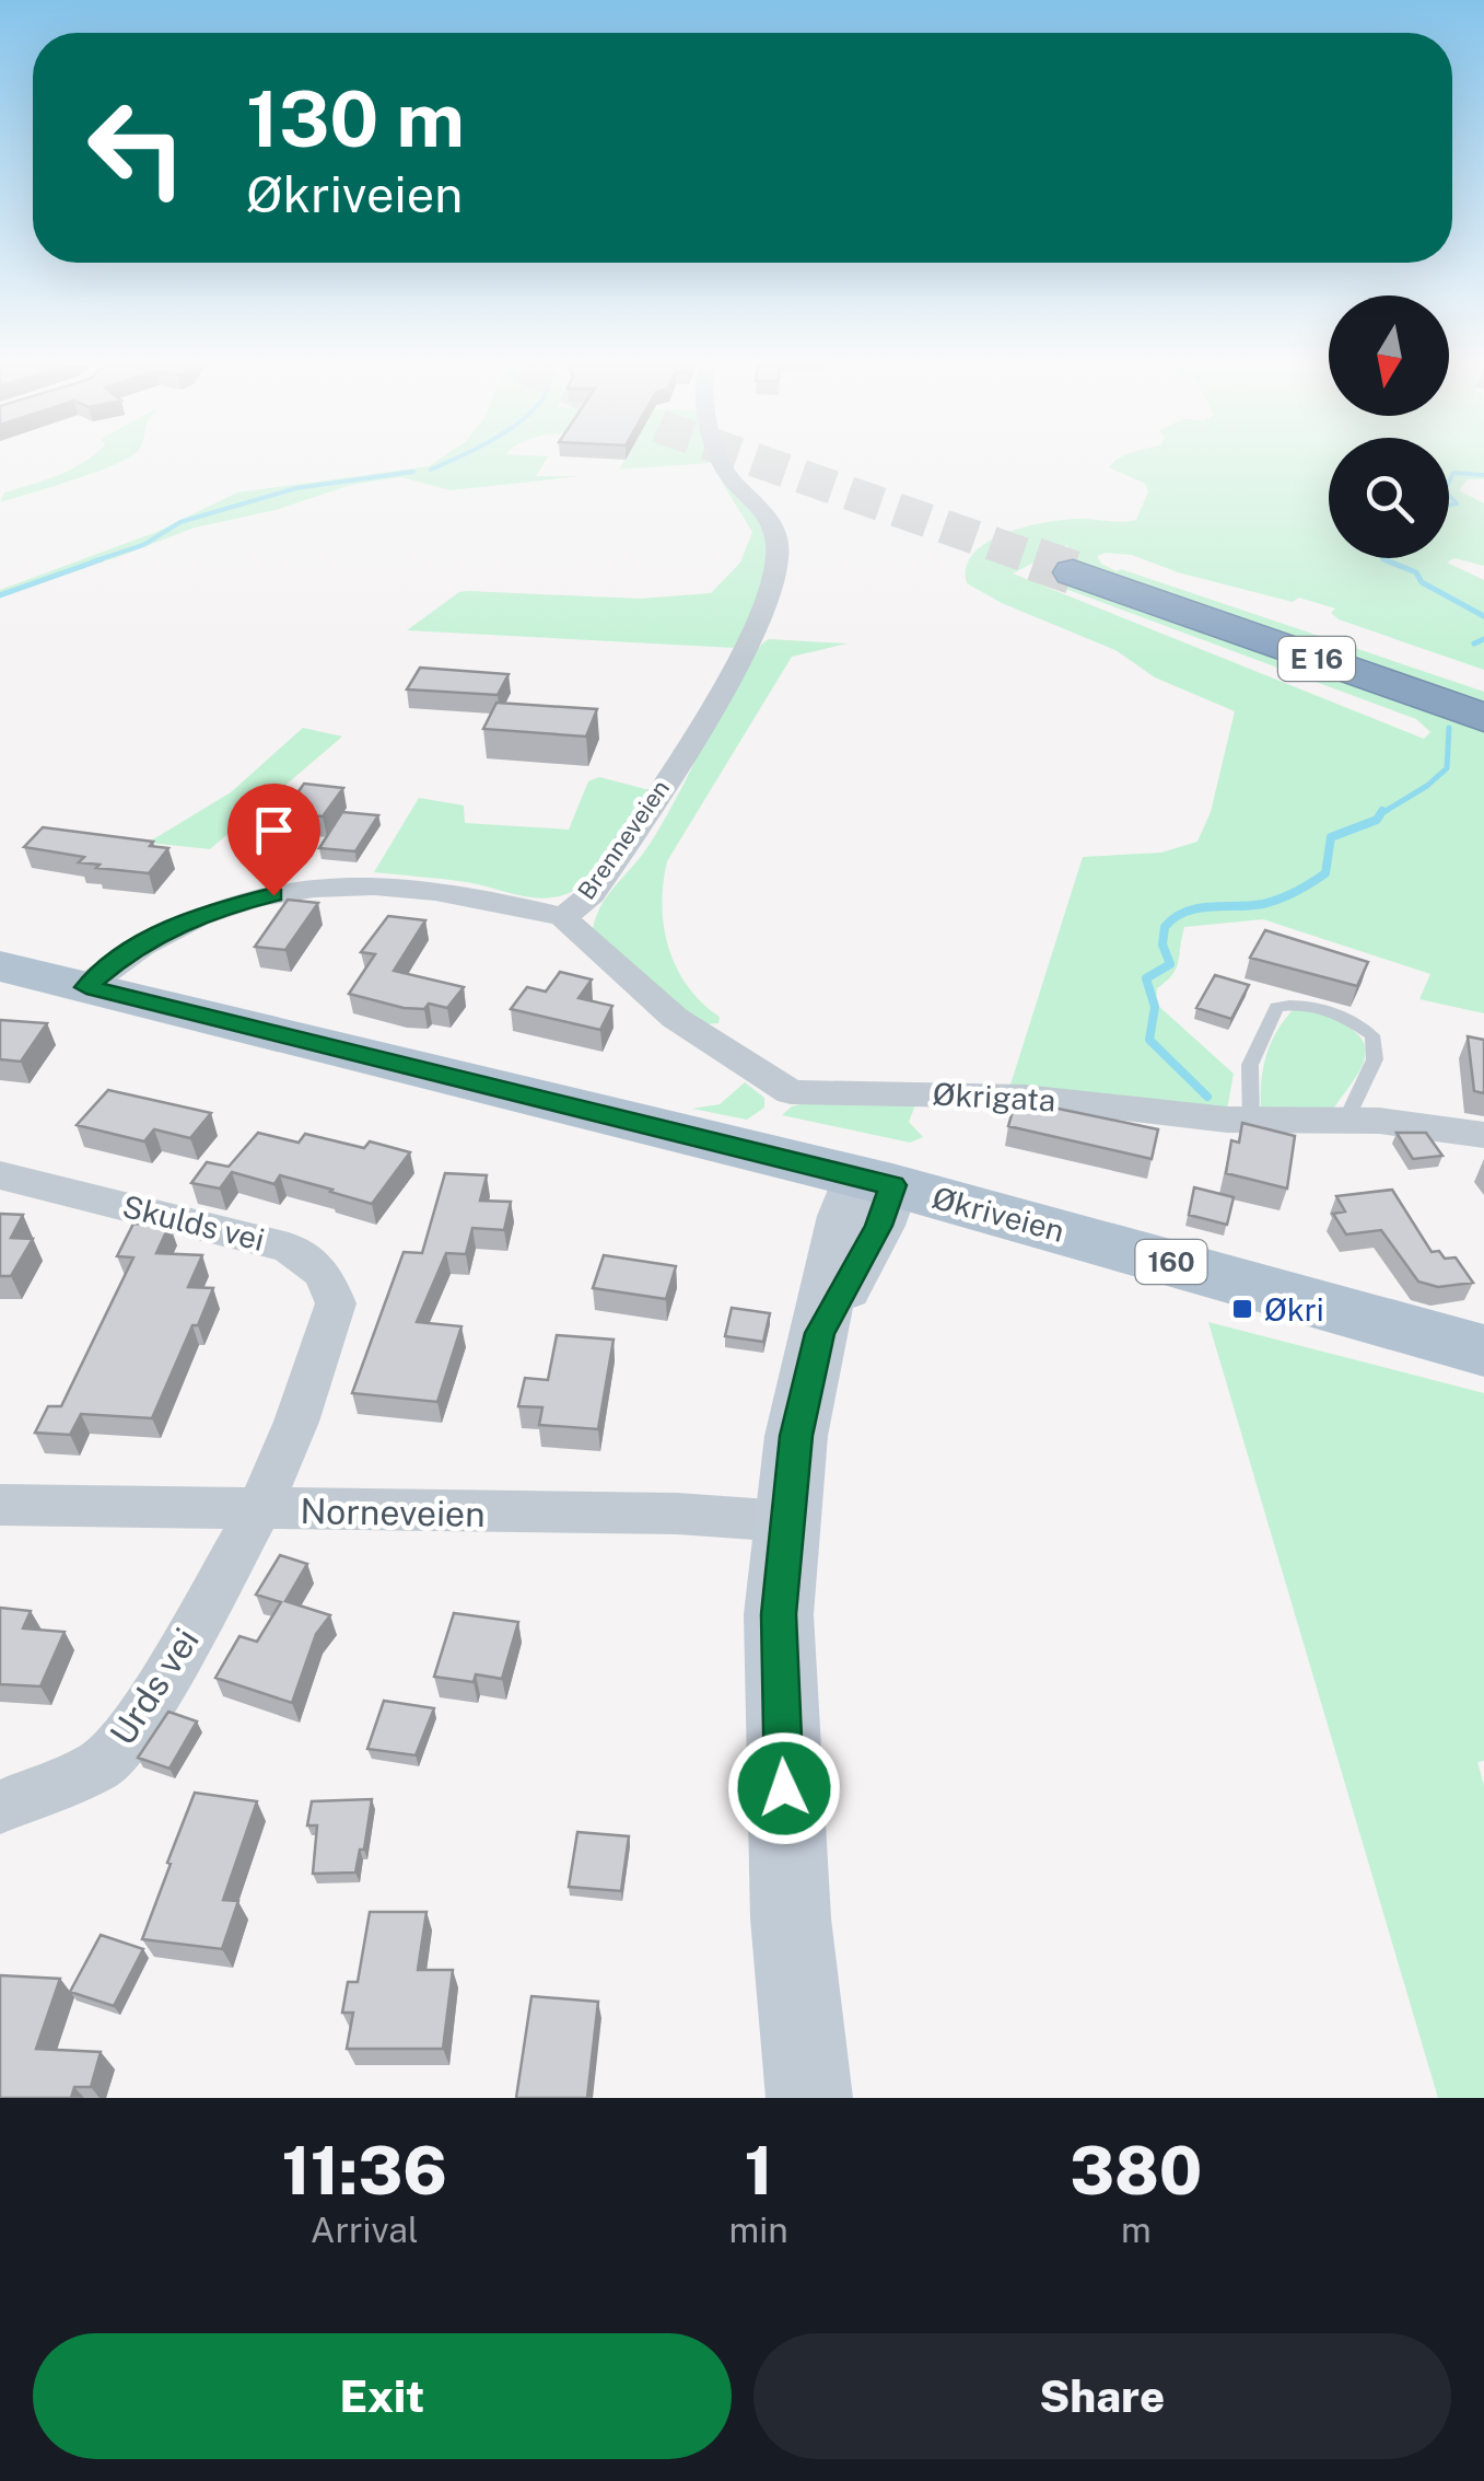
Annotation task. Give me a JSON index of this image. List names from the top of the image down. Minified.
{"streets":{"highway":["E 16"],"main road":["Økriveien","160"],"street":["Brenneveien","Økrigata","Skulds vei","Norneveien","Urds vei"]},"crossings":[["Brenneveien","Økrigata"],["Brenneveien","Økriveien"],["Skulds vei","Norneveien"],["Skulds vei","Urds vei"],["Norneveien","Urds vei"]],"places":{"transit":["Økri"]},"north":"bottom","page":{"turn":["130 m","Økriveien"],"eta":["11:36","Arrival","1","min","380","m"],"buttons":["Exit","Share"]}}
